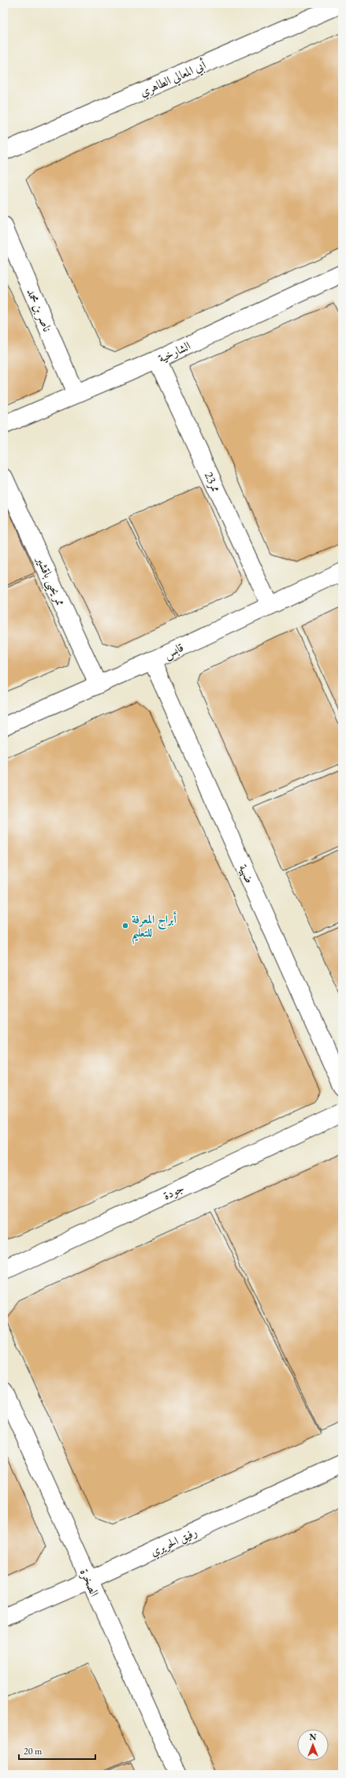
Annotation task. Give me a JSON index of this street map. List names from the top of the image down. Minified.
{"streets":{"street":["أبي المعالي الطاهري","ناصر بن محمد","الشارخية","ممر23","ممر يحيى باقشير","قابس","ضهية","جودة","رفيق الحريري","الصخرة"]},"crossings":[["ناصر بن محمد","الشارخية"],["الشارخية","ممر23"],["ممر23","قابس"],["ممر يحيى باقشير","قابس"],["قابس","ضهية"],["رفيق الحريري","الصخرة"]],"places":["أبراج المعرفة للتعليم"],"scale_bar":"20 m","north":"top"}
